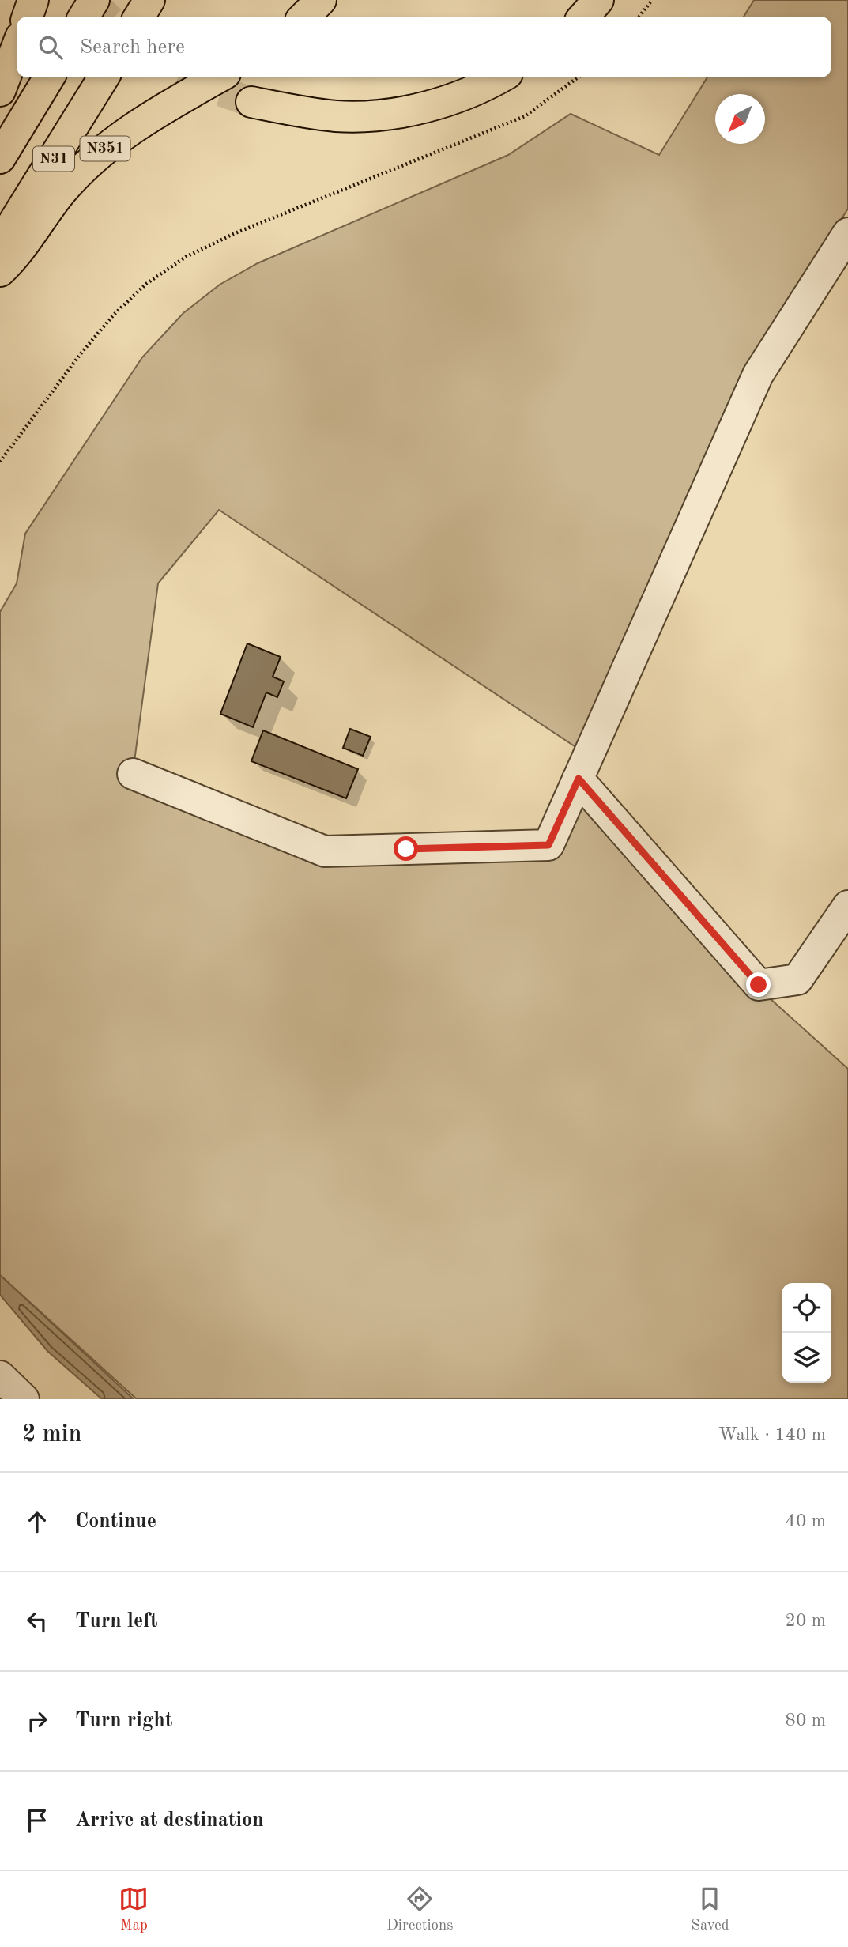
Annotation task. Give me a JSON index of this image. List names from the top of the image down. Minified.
{"streets":{"highway":["N351","N31"]},"north":"bottom left","page":{"search":"Search here","heading":["2 min","Walk · 140 m"],"list":[["Continue","40 m"],["Turn left","20 m"],["Turn right","80 m"],"Arrive at destination"],"nav":["Map","Directions","Saved"]}}
